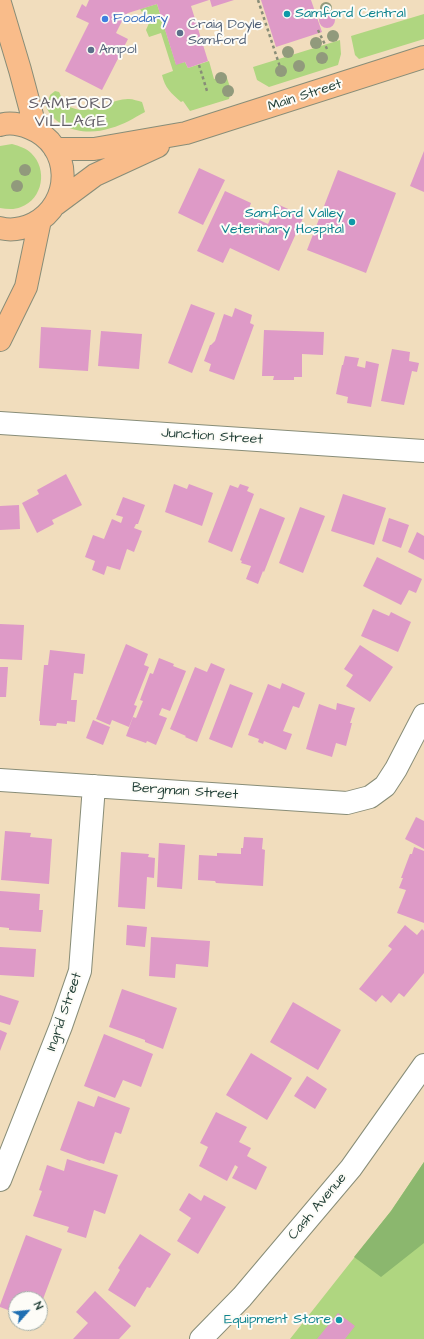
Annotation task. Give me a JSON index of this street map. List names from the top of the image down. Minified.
{"streets":{"main road":["Main Street"],"street":["Junction Street","Bergman Street","Ingrid Street","Cash Avenue"]},"crossings":[["Bergman Street","Ingrid Street"]],"districts":["SAMFORD VILLAGE"],"places":["Samford Central","Foodary","Craig Doyle Samford","Ampol","Samford Valley Veterinary Hospital","Equipment Store"],"north":"top right"}
